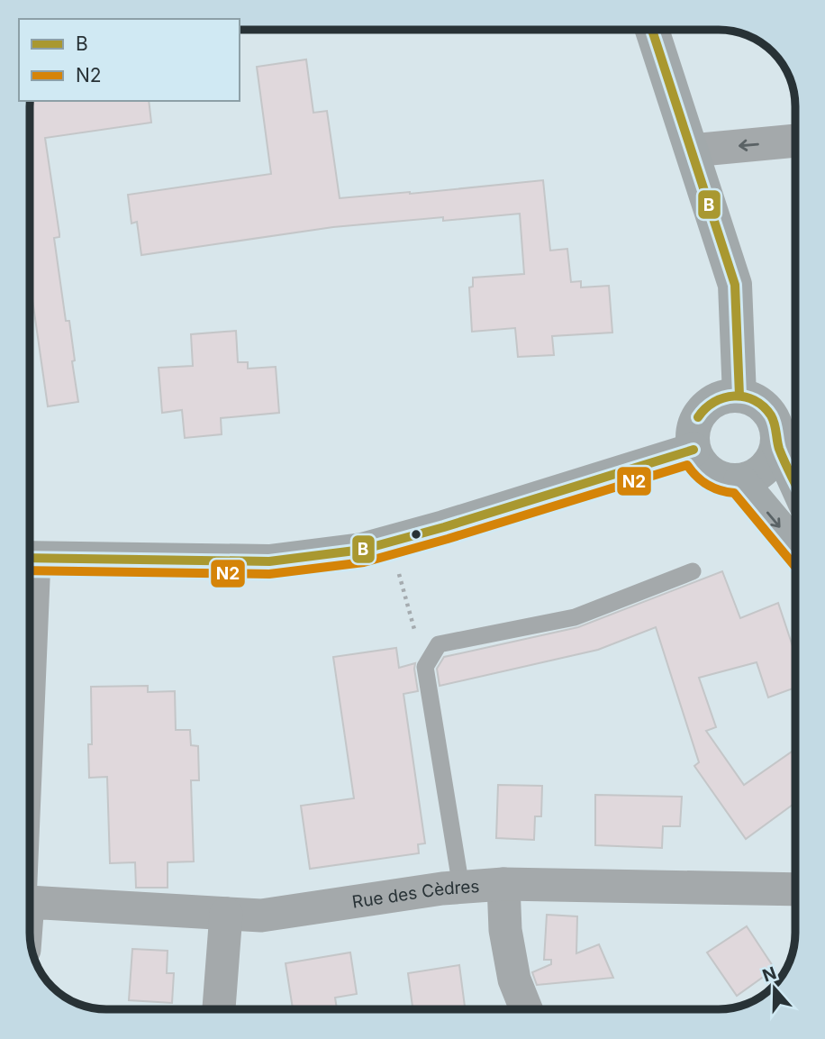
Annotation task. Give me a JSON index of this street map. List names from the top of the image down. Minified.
{"streets":{"street":["Rue des Cèdres"]},"lines":["transit line B","transit line N2"],"legend":["B","N2"],"north":"top"}
